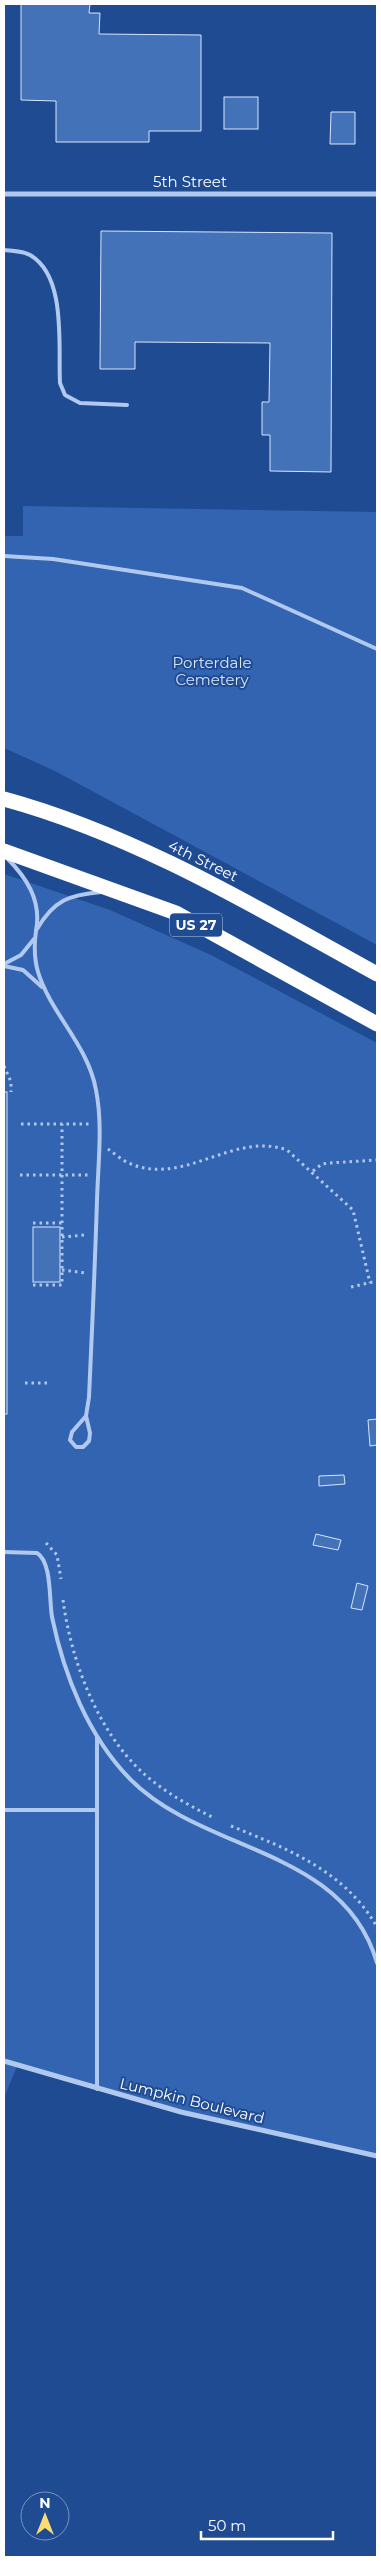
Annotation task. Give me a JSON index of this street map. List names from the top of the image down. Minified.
{"streets":{"highway":["4th Street","US 27"],"street":["5th Street","Lumpkin Boulevard"]},"parks":["Porterdale Cemetery"],"scale_bar":"50 m","north":"top"}
